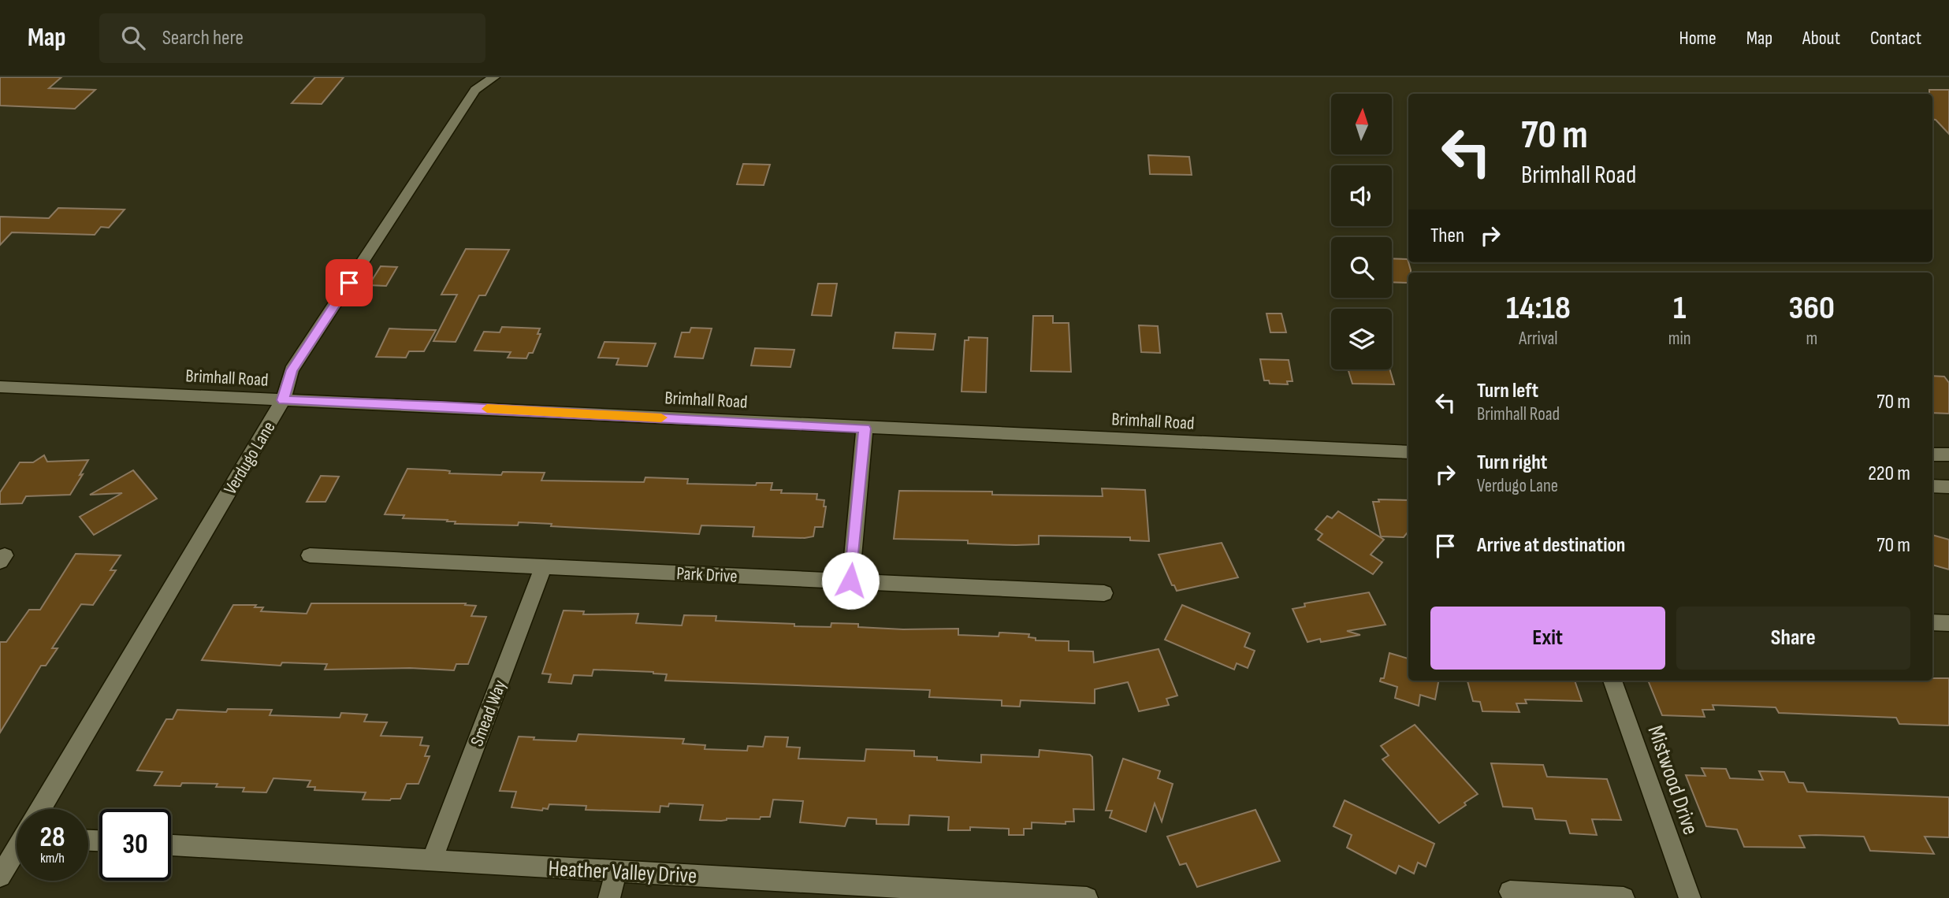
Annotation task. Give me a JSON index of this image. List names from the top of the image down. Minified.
{"streets":{"street":["Brimhall Road","Verdugo Lane","Park Drive","Smead Way","Mistwood Drive","Heather Valley Drive"]},"crossings":[["Brimhall Road","Verdugo Lane"],["Park Drive","Smead Way"],["Smead Way","Heather Valley Drive"]],"north":"top","page":{"header":"Map","search":"Search here","nav":["Home","Map","About","Contact"],"turn":["70 m","Brimhall Road"],"then":"Then","eta":["14:18","Arrival","1","min","360","m"],"list":[{"name":"Turn left","note":"Brimhall Road","value":"70 m"},{"name":"Turn right","note":"Verdugo Lane","value":"220 m"},{"name":"Arrive at destination","value":"70 m"}],"buttons":["Exit","Share"],"speed":"28 km/h","limit":"30"}}
